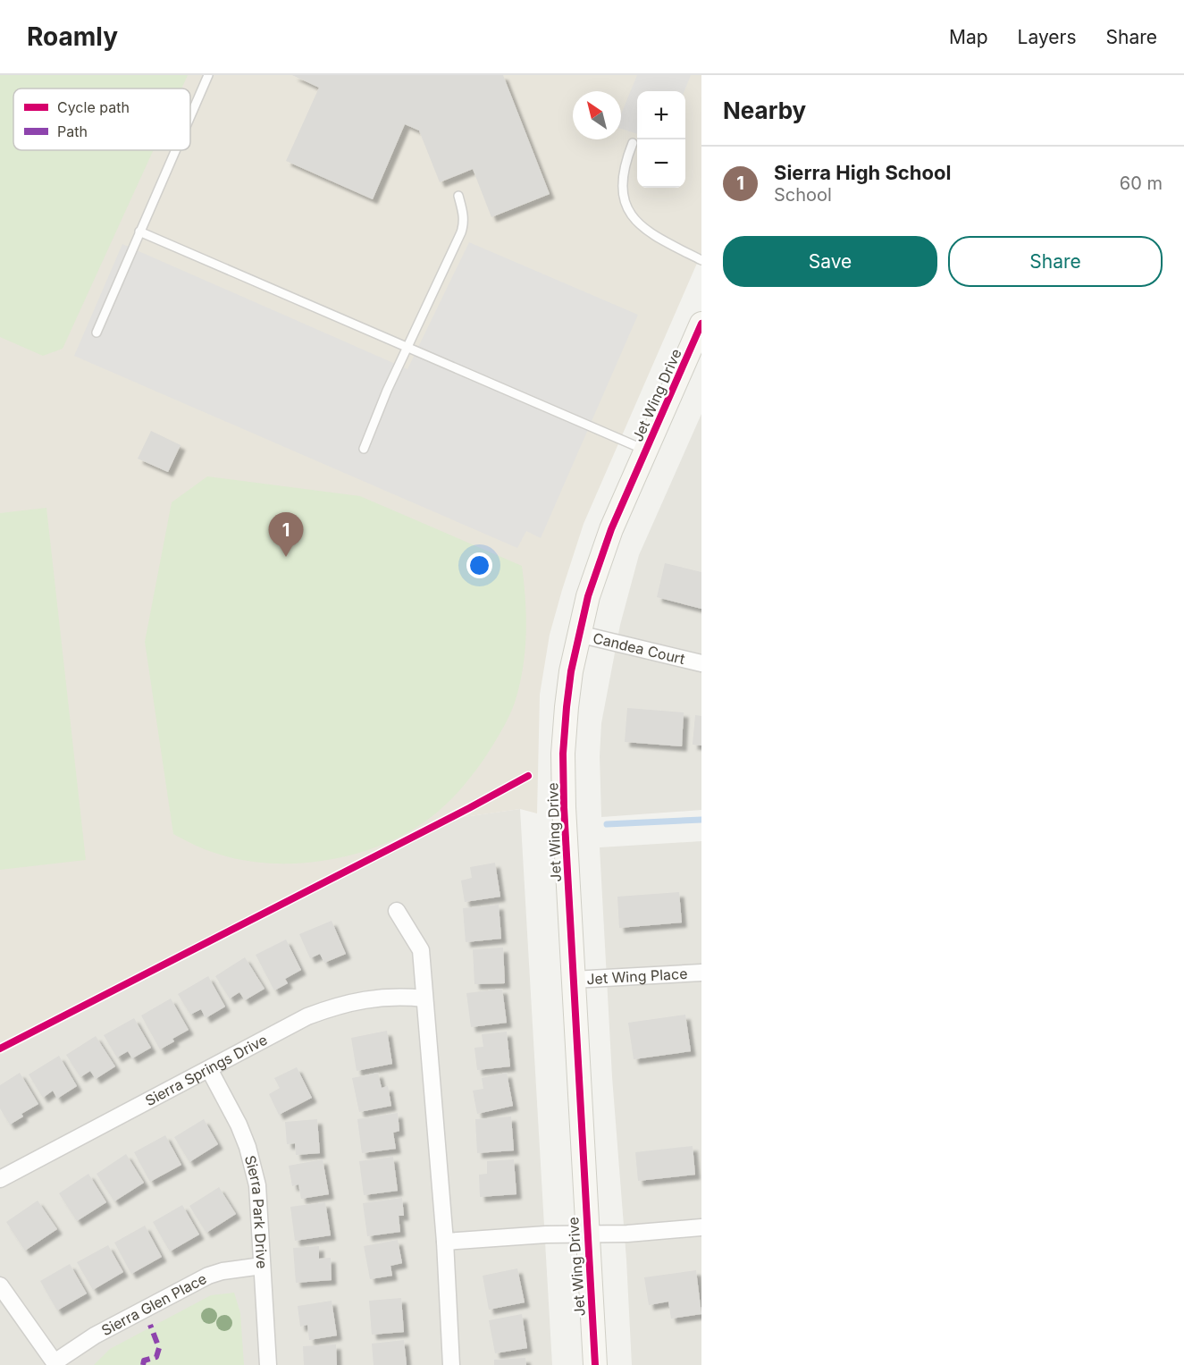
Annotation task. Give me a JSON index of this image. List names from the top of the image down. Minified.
{"streets":{"main road":["Jet Wing Drive"],"street":["Candea Court","Jet Wing Place","Sierra Springs Drive","Sierra Park Drive","Sierra Glen Place"]},"crossings":[["Jet Wing Drive","Candea Court"],["Jet Wing Drive","Jet Wing Place"],["Sierra Springs Drive","Sierra Park Drive"],["Sierra Park Drive","Sierra Glen Place"]],"legend":["Cycle path","Path"],"north":"top left","page":{"header":"Roamly","nav":["Map","Layers","Share"],"heading":"Nearby","map_buttons":["+","−"],"list":[{"mark":"1","name":"Sierra High School","note":"School","value":"60 m"}],"buttons":["Save","Share"],"pins":"1"}}
